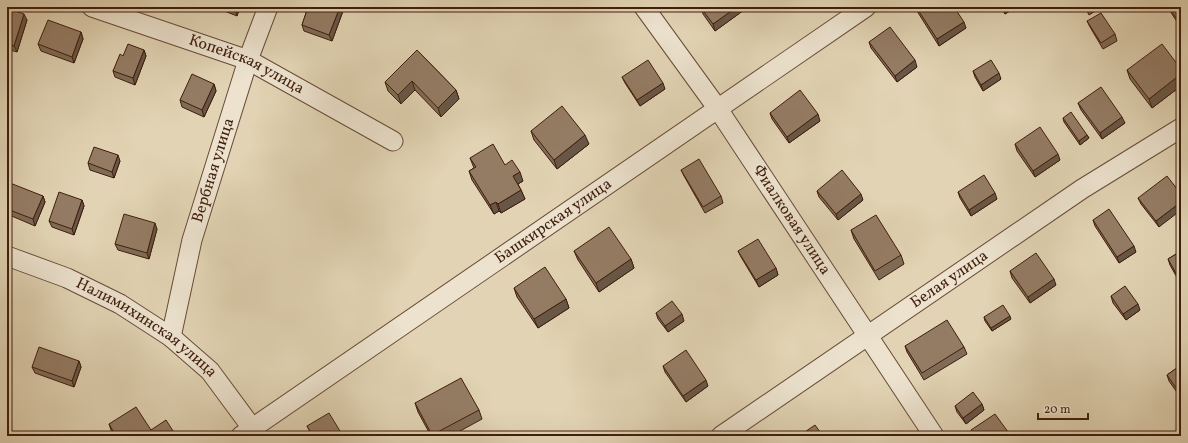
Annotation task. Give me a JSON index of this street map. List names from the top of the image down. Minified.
{"streets":{"street":["Копейская улица","Вербная улица","Фиалковая улица","Башкирская улица","Белая улица","Налимихинская улица"]},"crossings":[["Копейская улица","Вербная улица"],["Вербная улица","Налимихинская улица"],["Фиалковая улица","Башкирская улица"],["Фиалковая улица","Белая улица"],["Башкирская улица","Налимихинская улица"]],"scale_bar":"20 m"}
